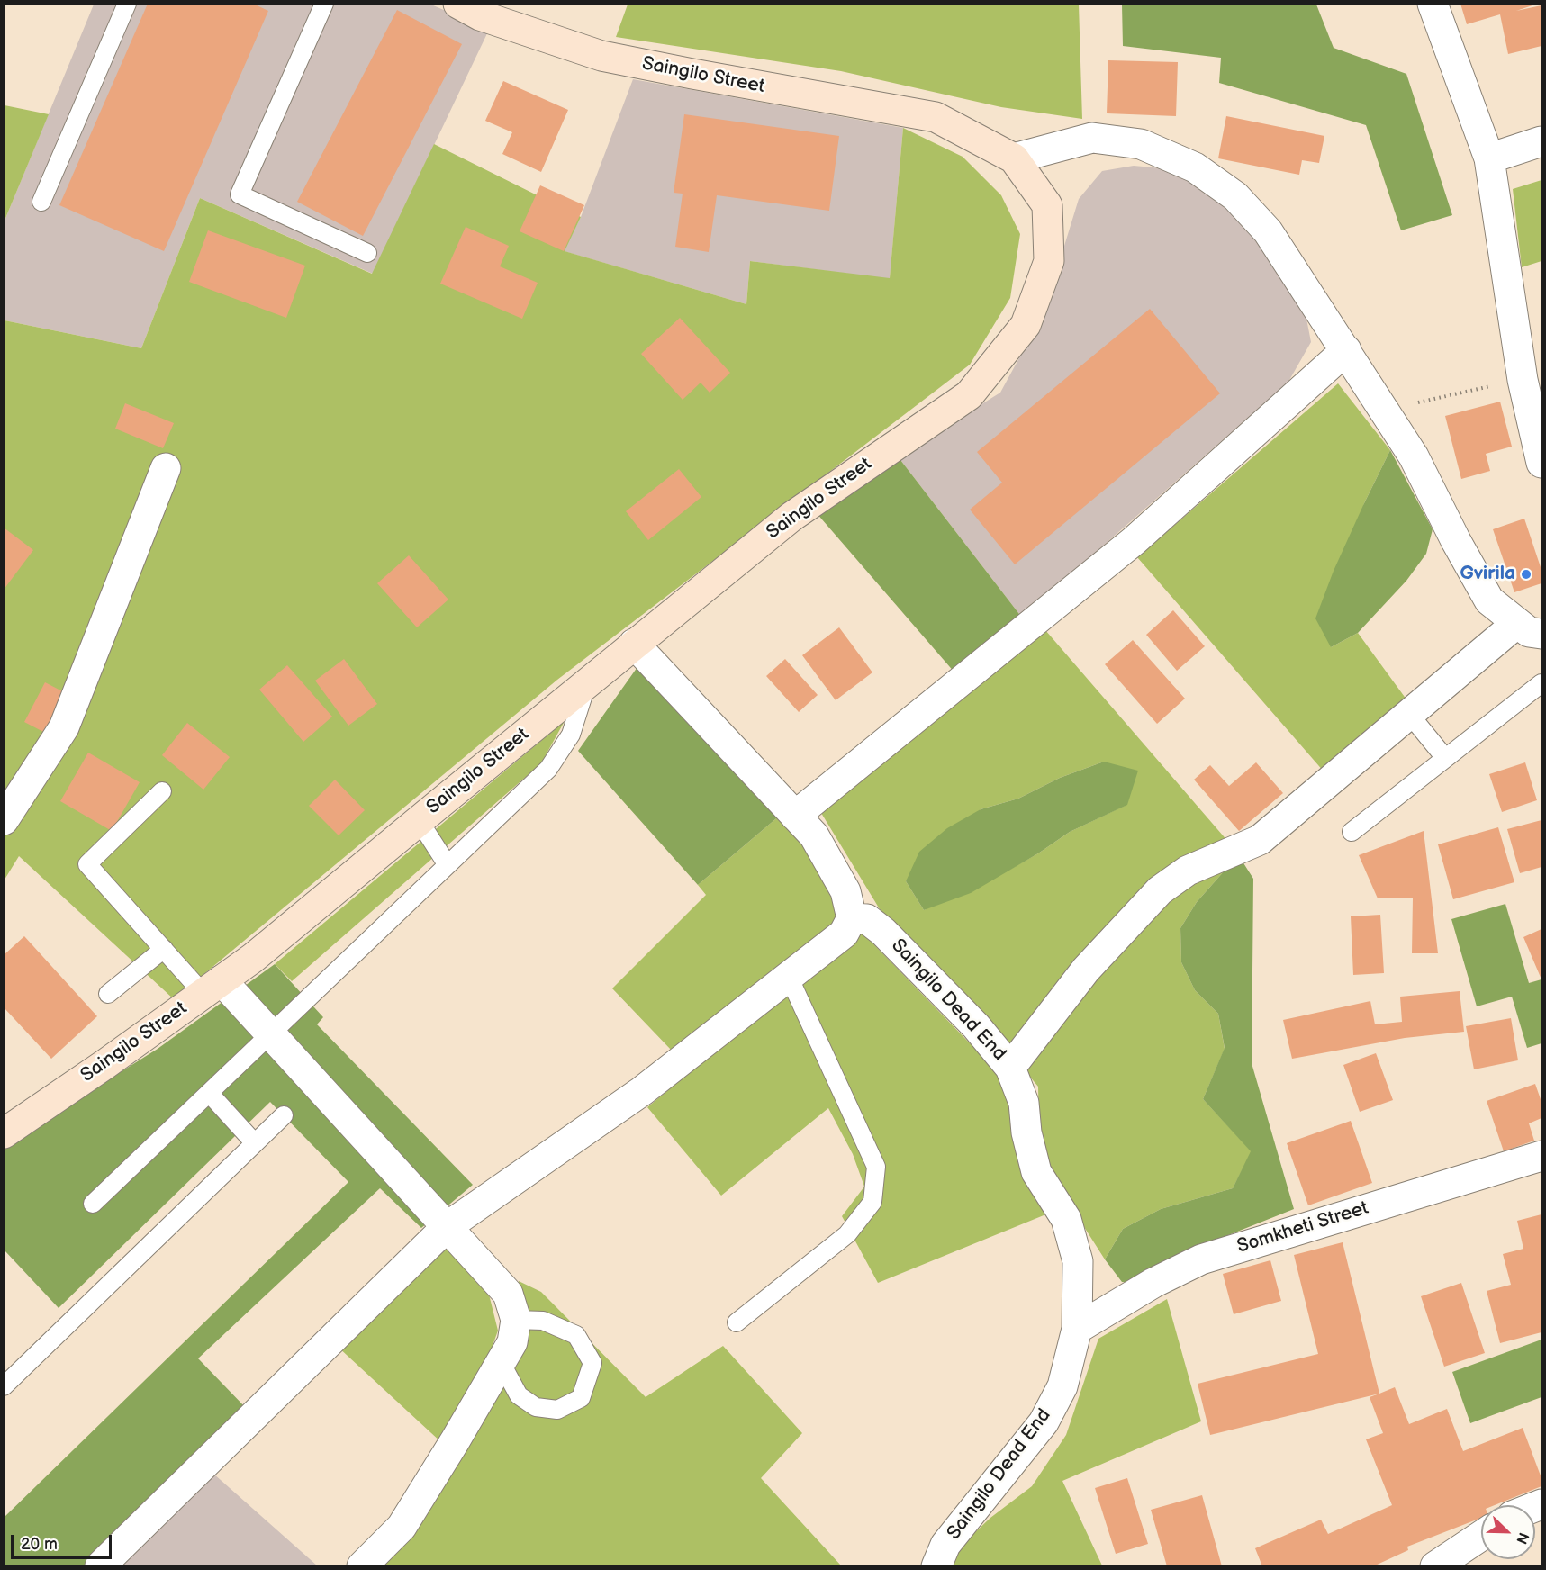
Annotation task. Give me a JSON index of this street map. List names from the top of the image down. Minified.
{"streets":{"street":["Saingilo Street","Saingilo Dead End","Somkheti Street"]},"crossings":[["Saingilo Dead End","Somkheti Street"]],"places":["Gvirila"],"scale_bar":"20 m","north":"bottom right"}
